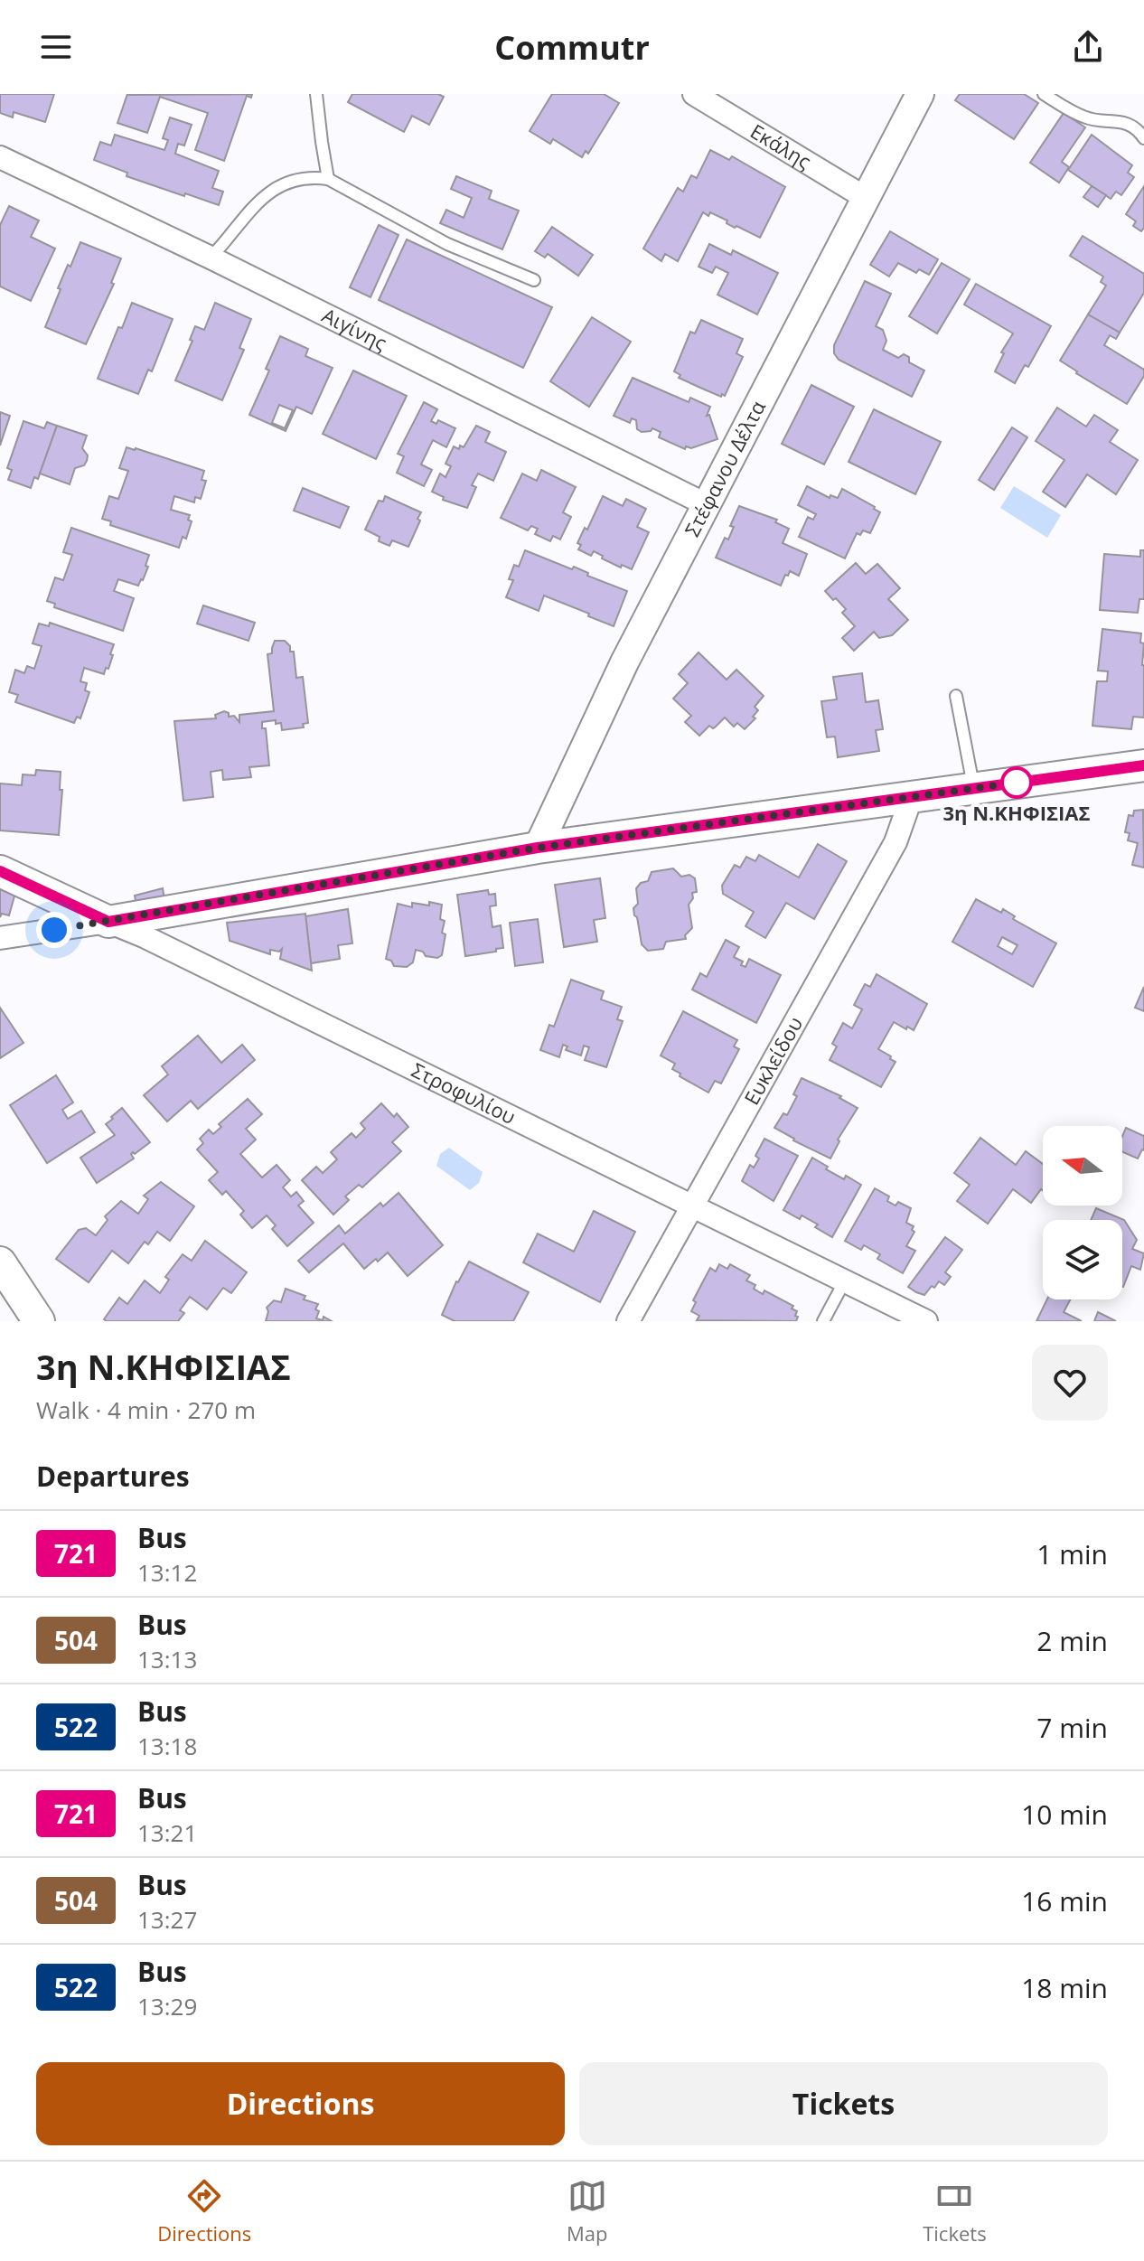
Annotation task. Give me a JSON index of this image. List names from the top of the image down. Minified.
{"streets":{"main road":["Στροφυλίου"],"street":["Εκάλης","Αιγίνης","Στέφανου Δέλτα","Ευκλείδου"]},"crossings":[["Εκάλης","Στέφανου Δέλτα"],["Αιγίνης","Στέφανου Δέλτα"],["Ευκλείδου","Στροφυλίου"]],"places":["3η Ν.ΚΗΦΙΣΙΑΣ"],"lines":["bus line 721"],"north":"left","page":{"header":"Commutr","heading":[["3η Ν.ΚΗΦΙΣΙΑΣ","Walk · 4 min · 270 m"],"Departures"],"list":[{"mark":"721","name":"Bus","note":"13:12","value":"1 min"},{"mark":"504","name":"Bus","note":"13:13","value":"2 min"},{"mark":"522","name":"Bus","note":"13:18","value":"7 min"},{"mark":"721","name":"Bus","note":"13:21","value":"10 min"},{"mark":"504","name":"Bus","note":"13:27","value":"16 min"},{"mark":"522","name":"Bus","note":"13:29","value":"18 min"}],"buttons":["Directions","Tickets"],"tabs":["Directions","Map","Tickets"]}}
